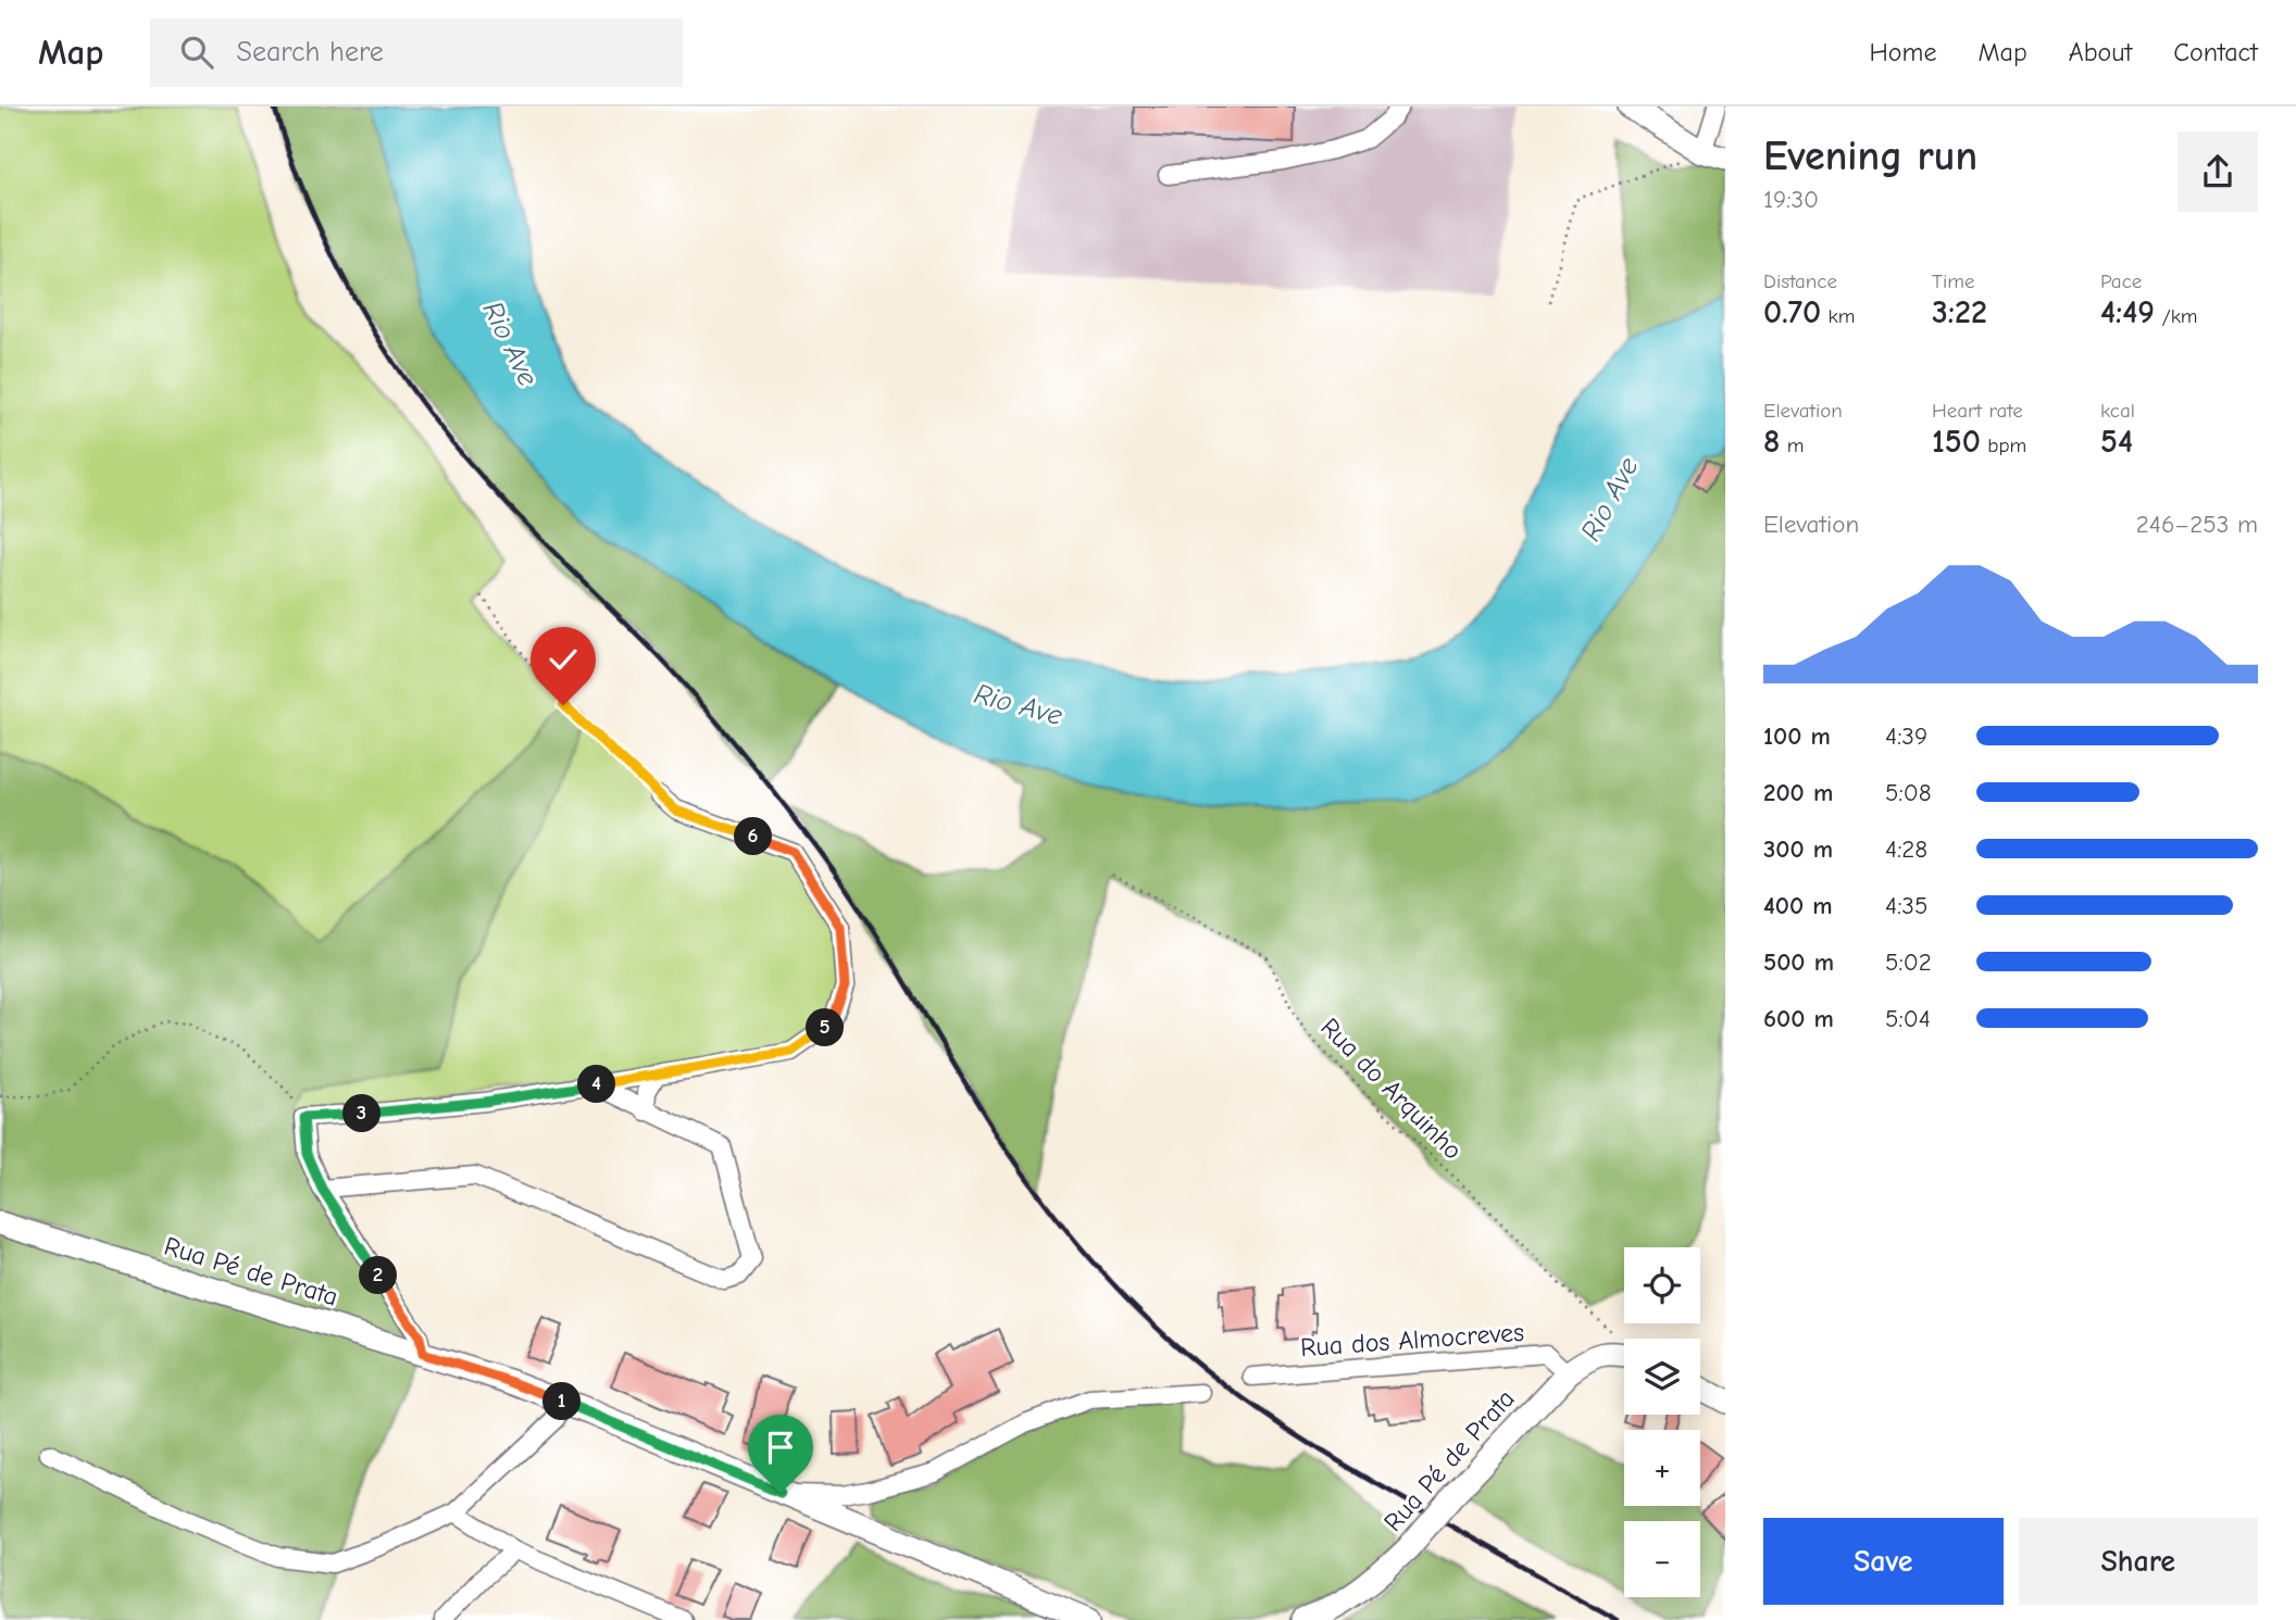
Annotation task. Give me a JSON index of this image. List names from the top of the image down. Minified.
{"streets":{"street":["Rua Pé de Prata","Rua dos Almocreves"],"path":["Rua do Arquinho"]},"crossings":[["Rua Pé de Prata","Rua dos Almocreves"]],"water":["Rio Ave"],"page":{"header":"Map","search":"Search here","nav":["Home","Map","About","Contact"],"heading":["Evening run","19:30"],"stats":[["Distance","0.70 km"],["Time","3:22"],["Pace","4:49 /km"],["Elevation","8 m"],["Heart rate","150 bpm"],["kcal","54"]],"chart":["Elevation","246–253 m"],"list":[{"name":"100 m","note":"4:39"},{"name":"200 m","note":"5:08"},{"name":"300 m","note":"4:28"},{"name":"400 m","note":"4:35"},{"name":"500 m","note":"5:02"},{"name":"600 m","note":"5:04"}],"pins":["6","5","4","3","2","1"],"map_buttons":["+","−"],"buttons":["Save","Share"]}}
